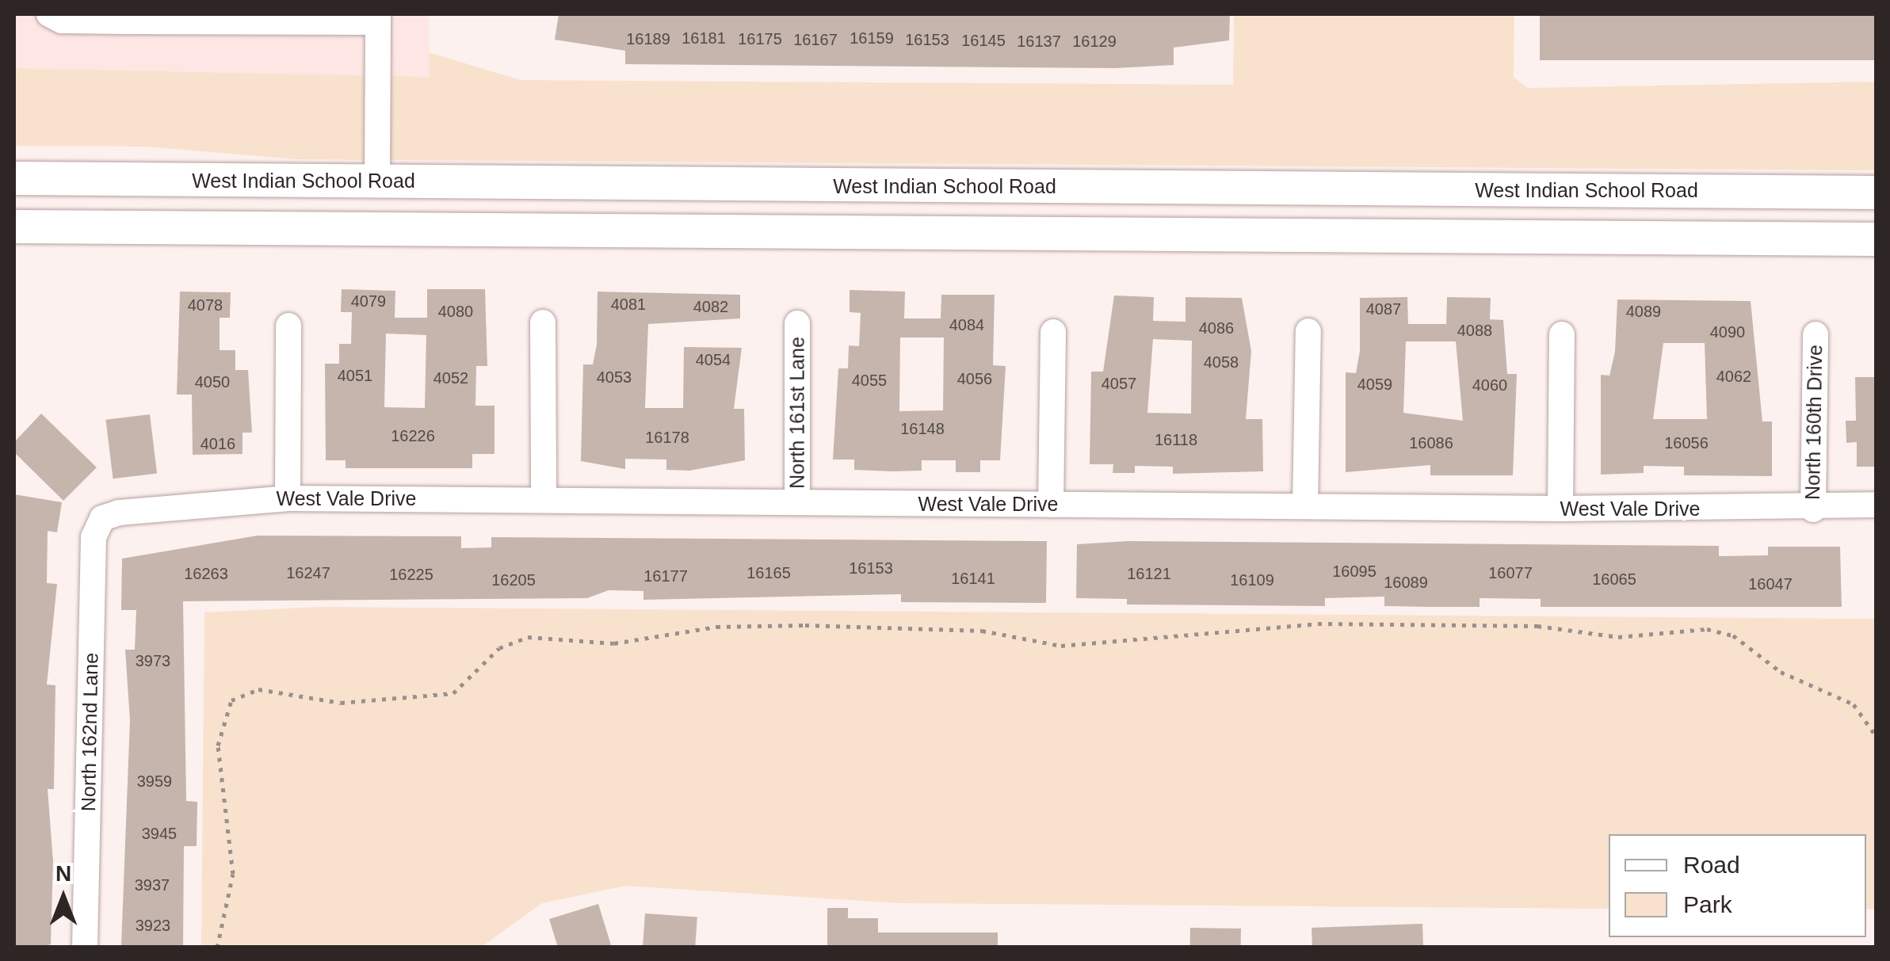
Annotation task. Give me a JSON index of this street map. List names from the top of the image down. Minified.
{"streets":{"main road":["West Indian School Road"],"street":["North 161st Lane","North 160th Drive","West Vale Drive","North 162nd Lane"]},"crossings":[["North 161st Lane","West Vale Drive"],["North 160th Drive","West Vale Drive"],["West Vale Drive","North 162nd Lane"]],"house_numbers":["16181","16159","16189","16175","16167","16153","16145","16137","16129","4079","4081","4078","4082","4087","4080","4089","4084","4086","4088","4090","4054","4058","4051","4062","4053","4052","4056","4055","4050","4057","4059","4060","16148","16226","16178","16118","16086","16056","4016","16153","16095","16247","16165","16077","16263","16121","16225","16177","16141","16065","16205","16109","16089","16047","3973","3959","3945","3937","3923"],"legend":["Road","Park"],"north":"top"}
